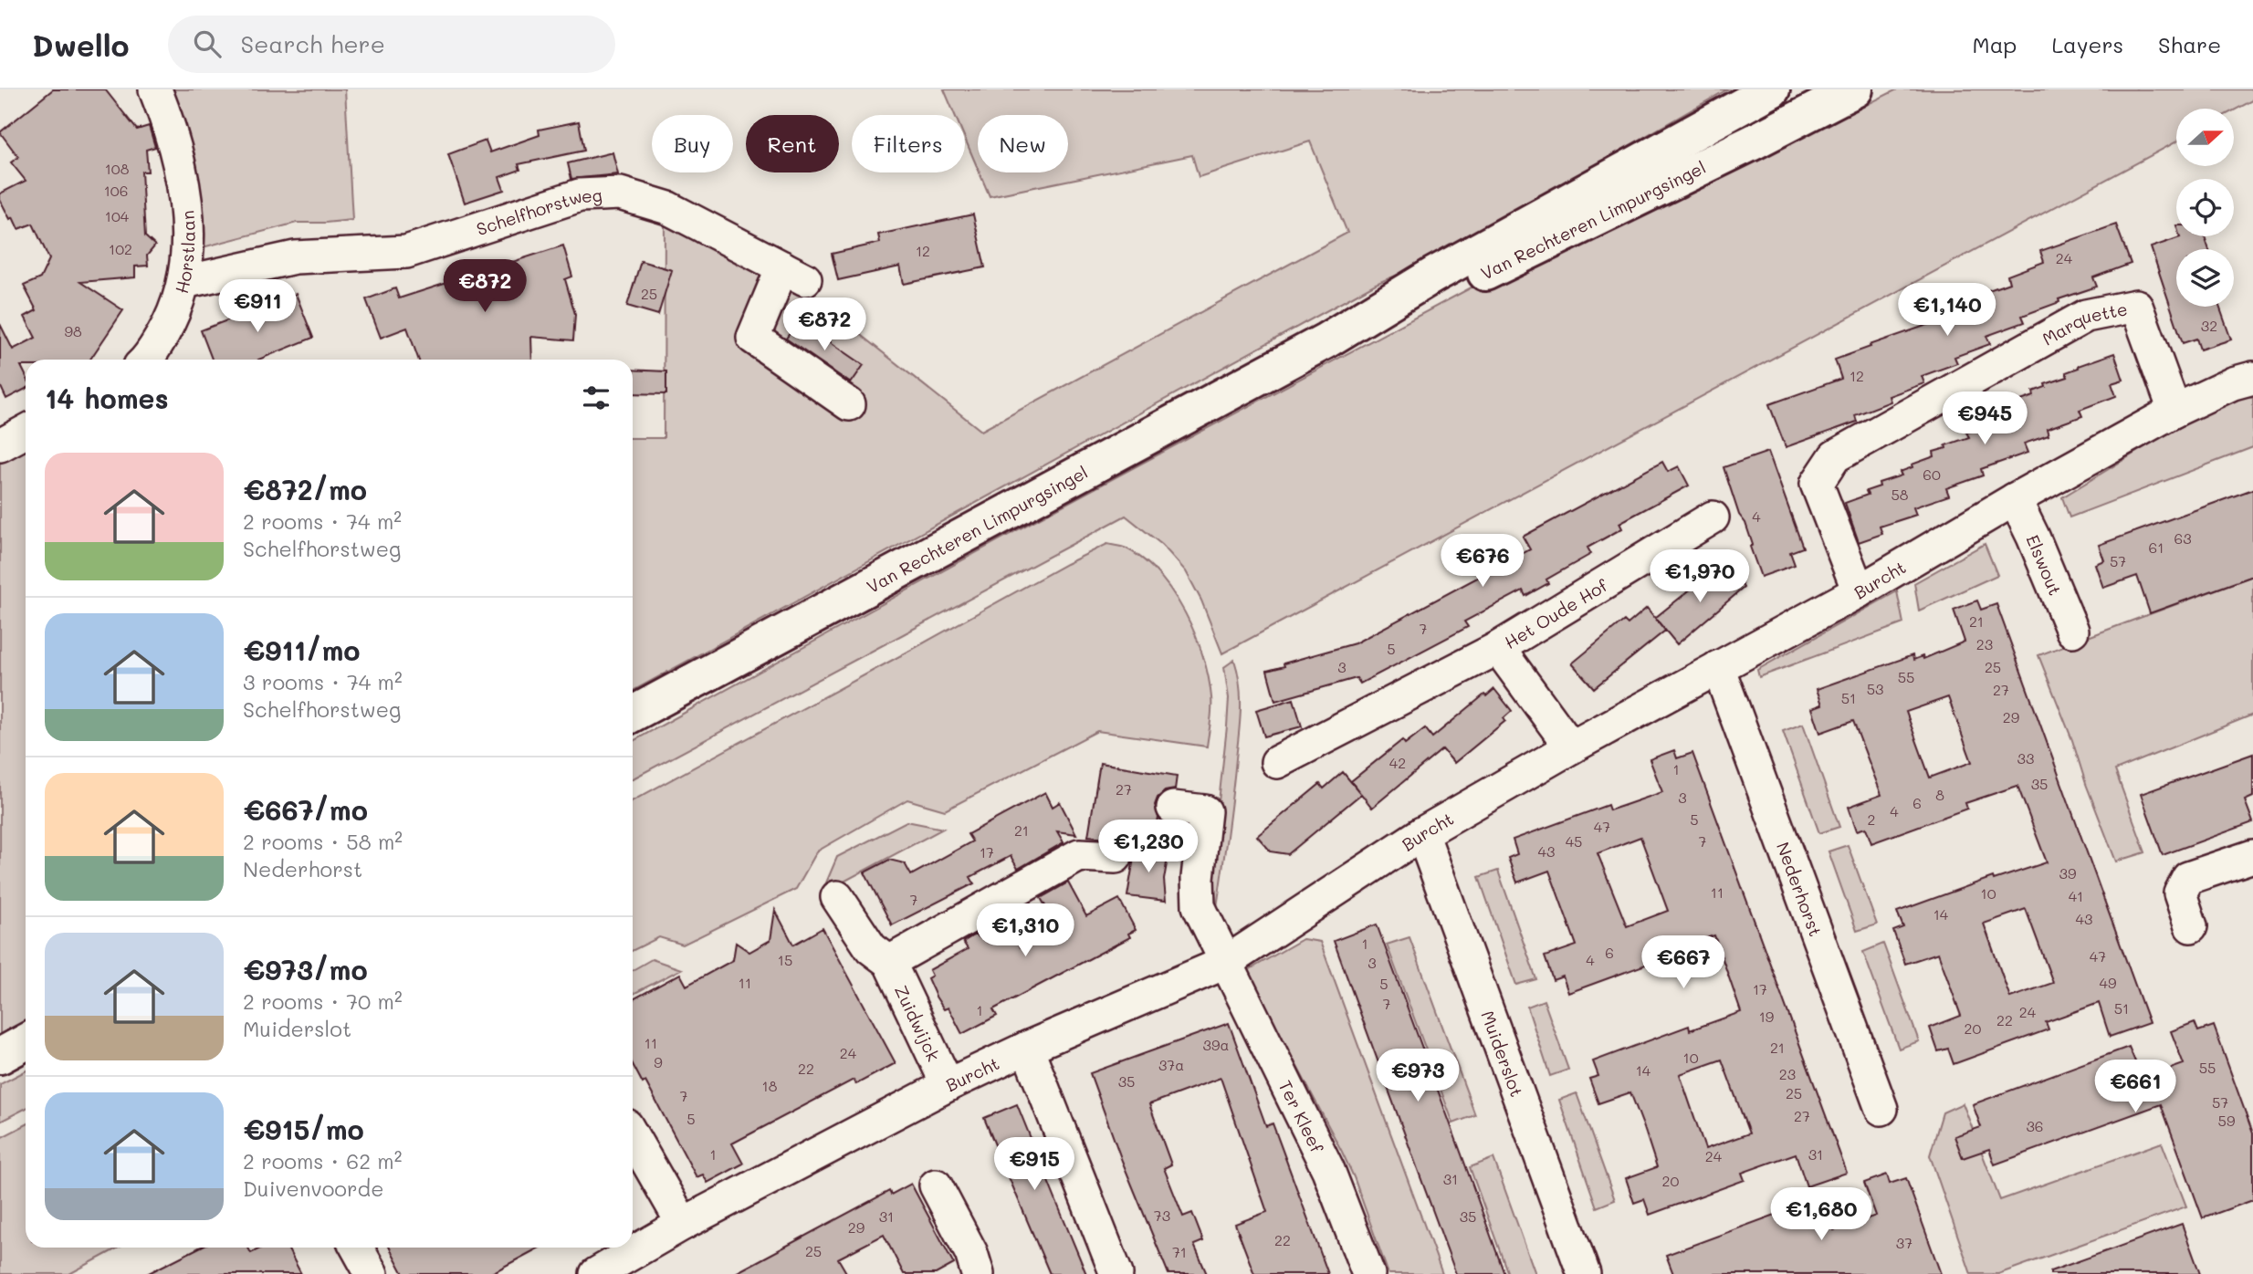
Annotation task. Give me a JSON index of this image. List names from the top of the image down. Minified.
{"streets":{"main road":["Van Rechteren Limpurgsingel"],"street":["Schelfhorstweg","Horstlaan","Marquette","Elswout","Burcht","Het Oude Hof","Nederhorst","Zuidwijck","Muiderslot","Ter Kleef"]},"crossings":[["Schelfhorstweg","Horstlaan"],["Marquette","Burcht"],["Elswout","Burcht"],["Burcht","Het Oude Hof"],["Burcht","Nederhorst"],["Burcht","Zuidwijck"],["Burcht","Muiderslot"],["Burcht","Ter Kleef"]],"house_numbers":["108","106","104","102","12","24","25","32","98","12","60","58","4","63","61","57","21","7","23","5","3","25","55","53","27","51","29","33","42","1","35","27","8","3","6","4","5","2","47","21","45","7","43","17","39","11","10","41","7","14","43","1","6","47","15","4","3","11","49","5","17","7","51","1","24","19","22","20","11","39a","21","24","10","9","37a","55","22","14","23","35","18","25","7","57","27","5","59","36","1","31","24","31","20","73","31","35","29","22","37","25","71"],"north":"right","page":{"header":"Dwello","search":"Search here","nav":["Map","Layers","Share"],"chip":["Buy","Rent","Filters","New"],"price":["€872","€911","€1,140","€872","€945","€676","€1,970","€1,230","€1,310","€667","€973","€661","€915","€1,680"],"heading":"14 homes","list":[{"name":"€872/mo","note":"2 rooms · 74 m² · Schelfhorstweg"},{"name":"€911/mo","note":"3 rooms · 74 m² · Schelfhorstweg"},{"name":"€667/mo","note":"2 rooms · 58 m² · Nederhorst"},{"name":"€973/mo","note":"2 rooms · 70 m² · Muiderslot"},{"name":"€915/mo","note":"2 rooms · 62 m² · Duivenvoorde"}]}}
